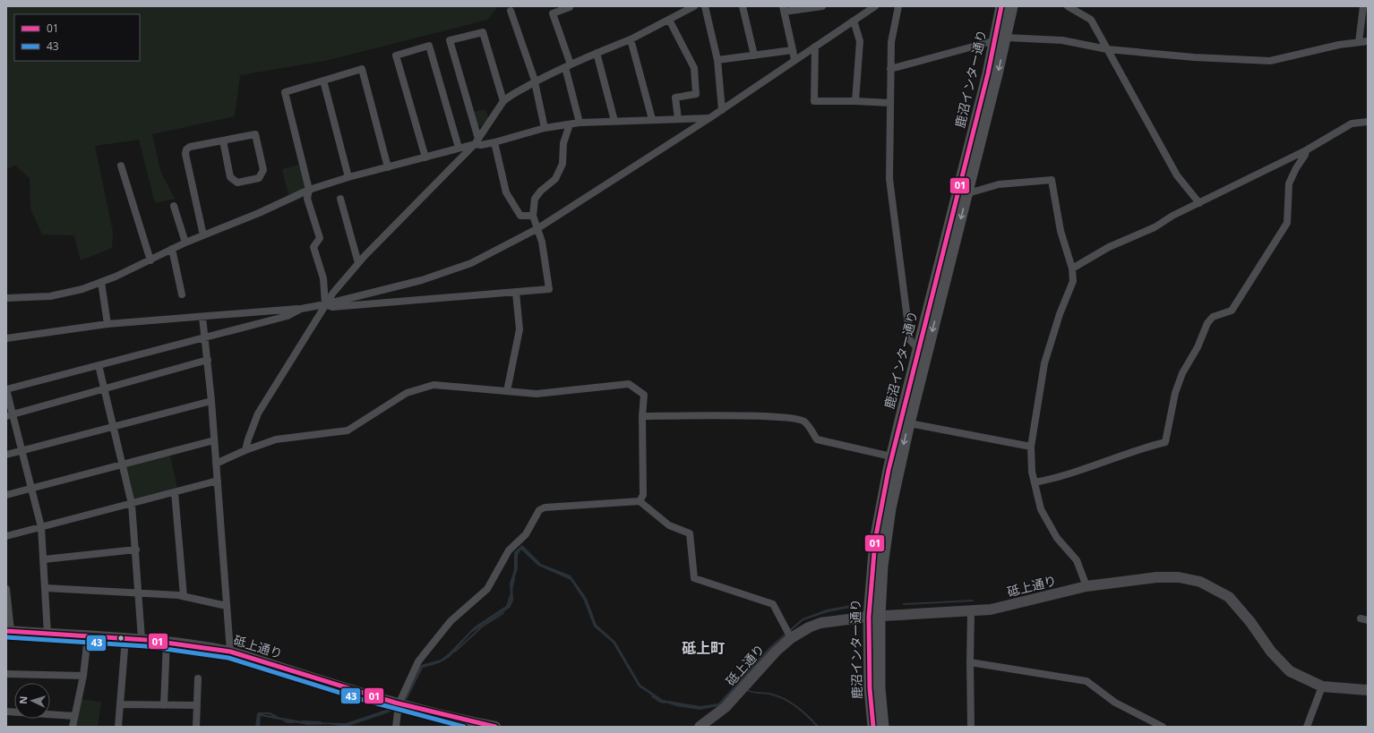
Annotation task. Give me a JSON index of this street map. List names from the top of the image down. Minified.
{"streets":{"main road":["鹿沼インター通り"],"street":["砥上通り"]},"crossings":[["鹿沼インター通り","砥上通り"]],"districts":["砥上町"],"lines":["transit line 01","transit line 43"],"legend":["01","43"],"north":"left"}
